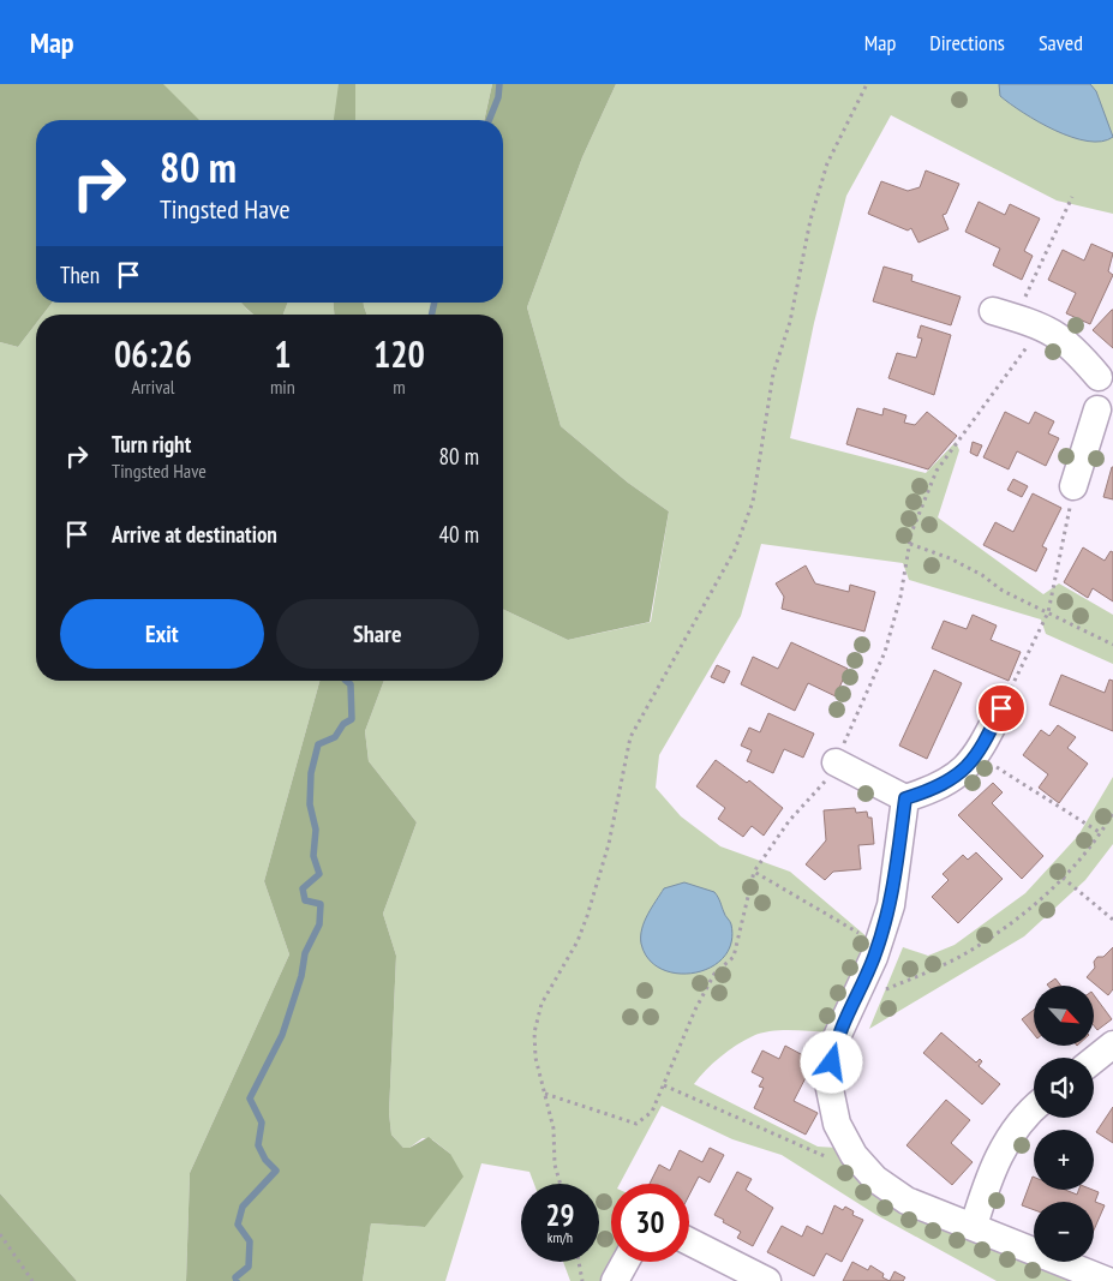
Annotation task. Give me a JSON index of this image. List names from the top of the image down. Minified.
{"north":"bottom right","page":{"header":"Map","nav":["Map","Directions","Saved"],"turn":["80 m","Tingsted Have"],"then":"Then","eta":["06:26","Arrival","1","min","120","m"],"list":[{"name":"Turn right","note":"Tingsted Have","value":"80 m"},{"name":"Arrive at destination","value":"40 m"}],"buttons":["Exit","Share"],"map_buttons":["+","−"],"speed":"29 km/h","limit":"30"}}
